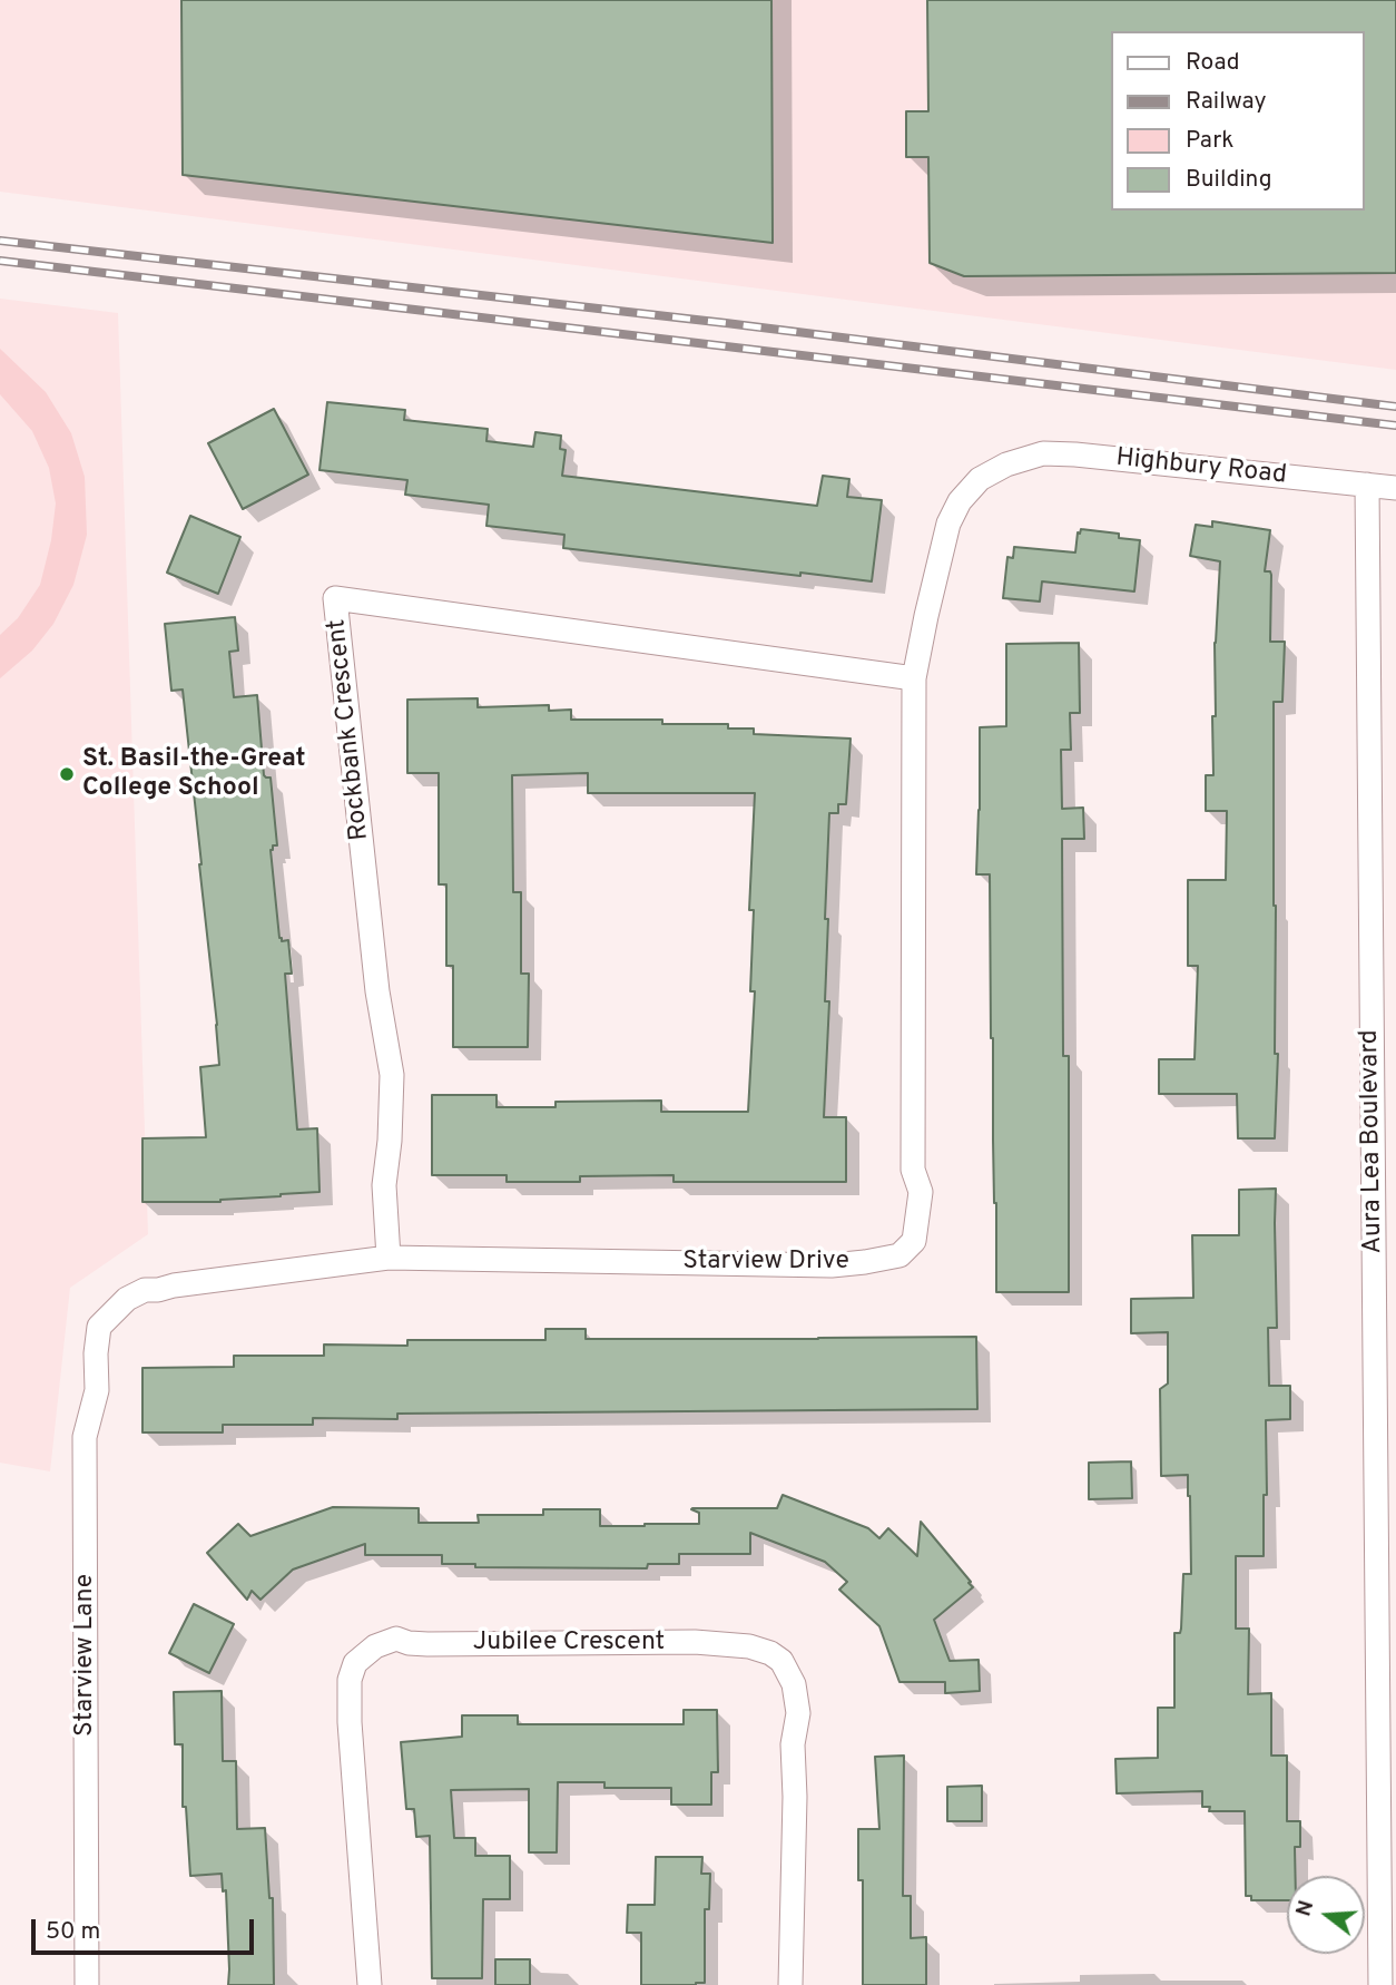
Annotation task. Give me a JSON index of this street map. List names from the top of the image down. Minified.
{"streets":{"street":["Highbury Road","Rockbank Crescent","Aura Lea Boulevard","Starview Drive","Jubilee Crescent","Starview Lane"]},"crossings":[["Highbury Road","Aura Lea Boulevard"],["Highbury Road","Starview Drive"],["Rockbank Crescent","Starview Drive"],["Starview Drive","Starview Lane"]],"places":["St. Basil-the-Great College School"],"legend":["Road","Railway","Park","Building"],"scale_bar":"50 m","north":"left"}
